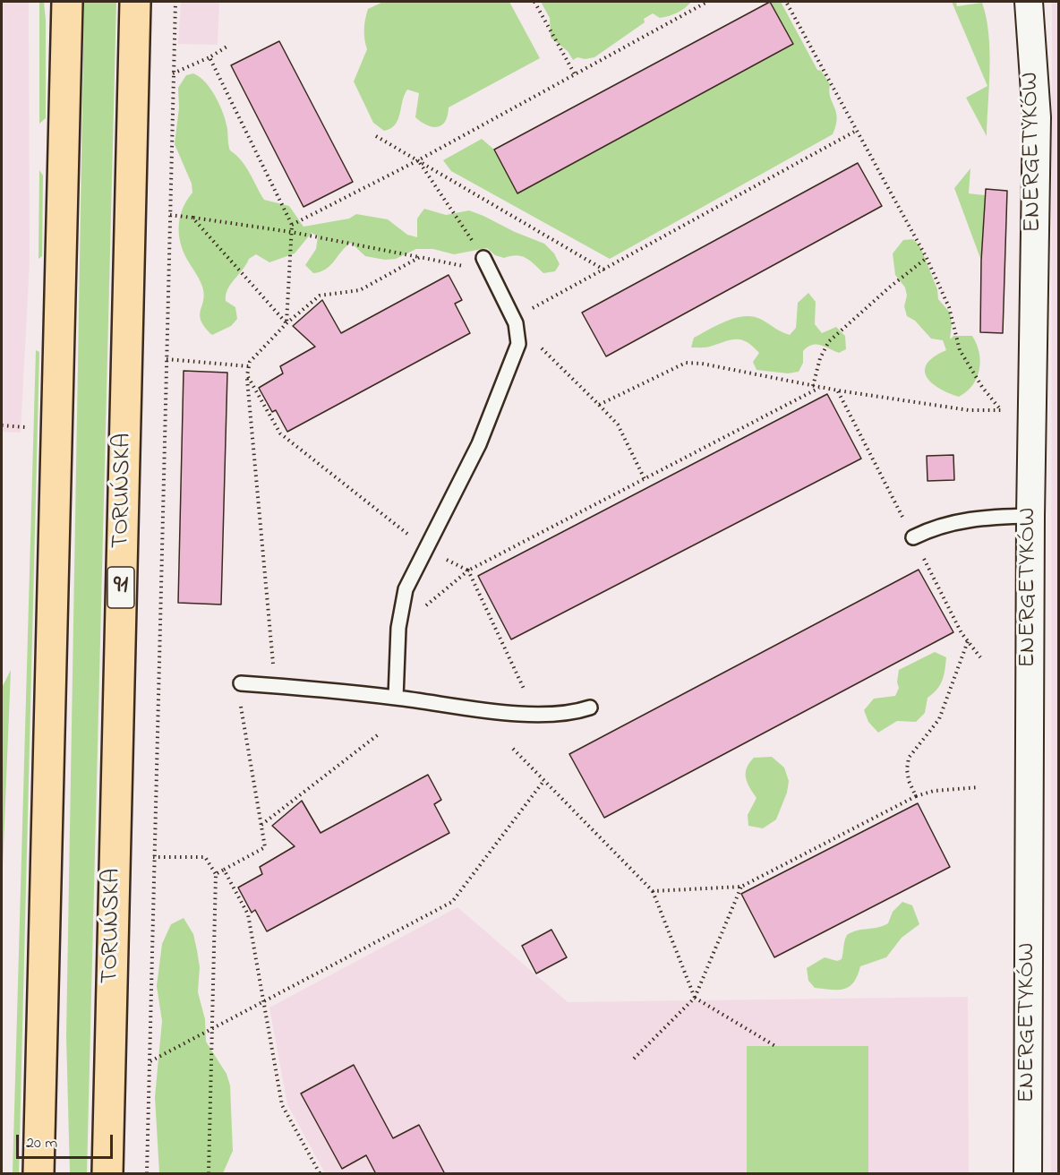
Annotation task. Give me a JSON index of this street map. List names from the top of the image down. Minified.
{"streets":{"main road":["TORUŃSKA","91"],"street":["ENERGETYKÓW"]},"scale_bar":"20 m"}
